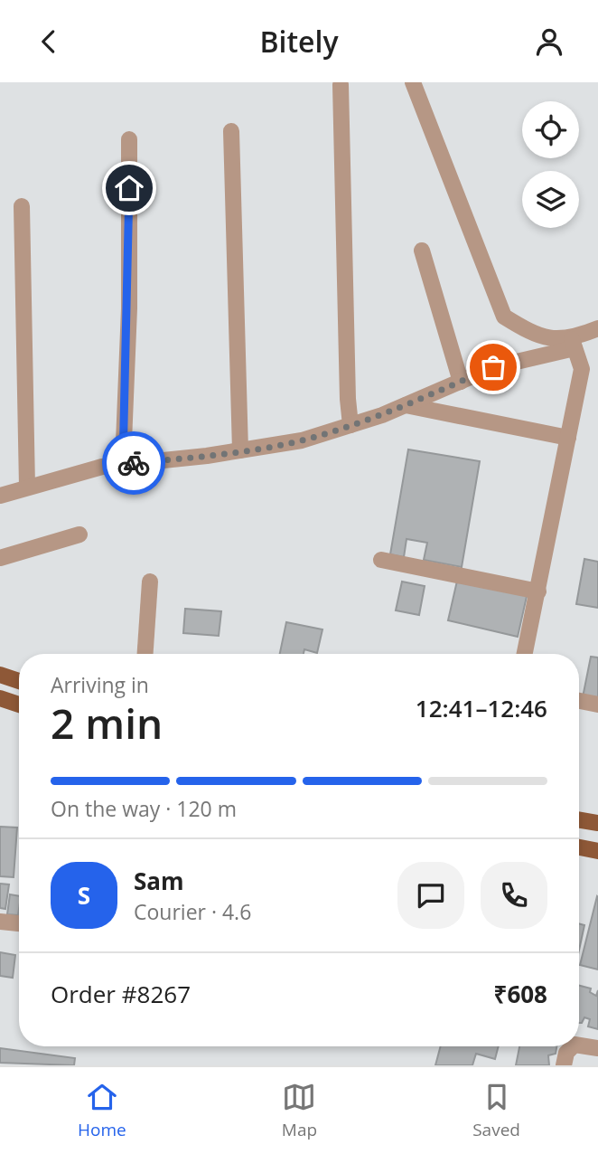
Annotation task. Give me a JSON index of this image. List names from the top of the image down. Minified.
{"page":{"header":"Bitely","heading":["2 min","Arriving in","12:41–12:46"],"panel":["Sam","Courier · 4.6","Order #8267","₹608"],"bar":"On the way · 120 m","round":"S","tabs":["Home","Map","Saved"]}}
